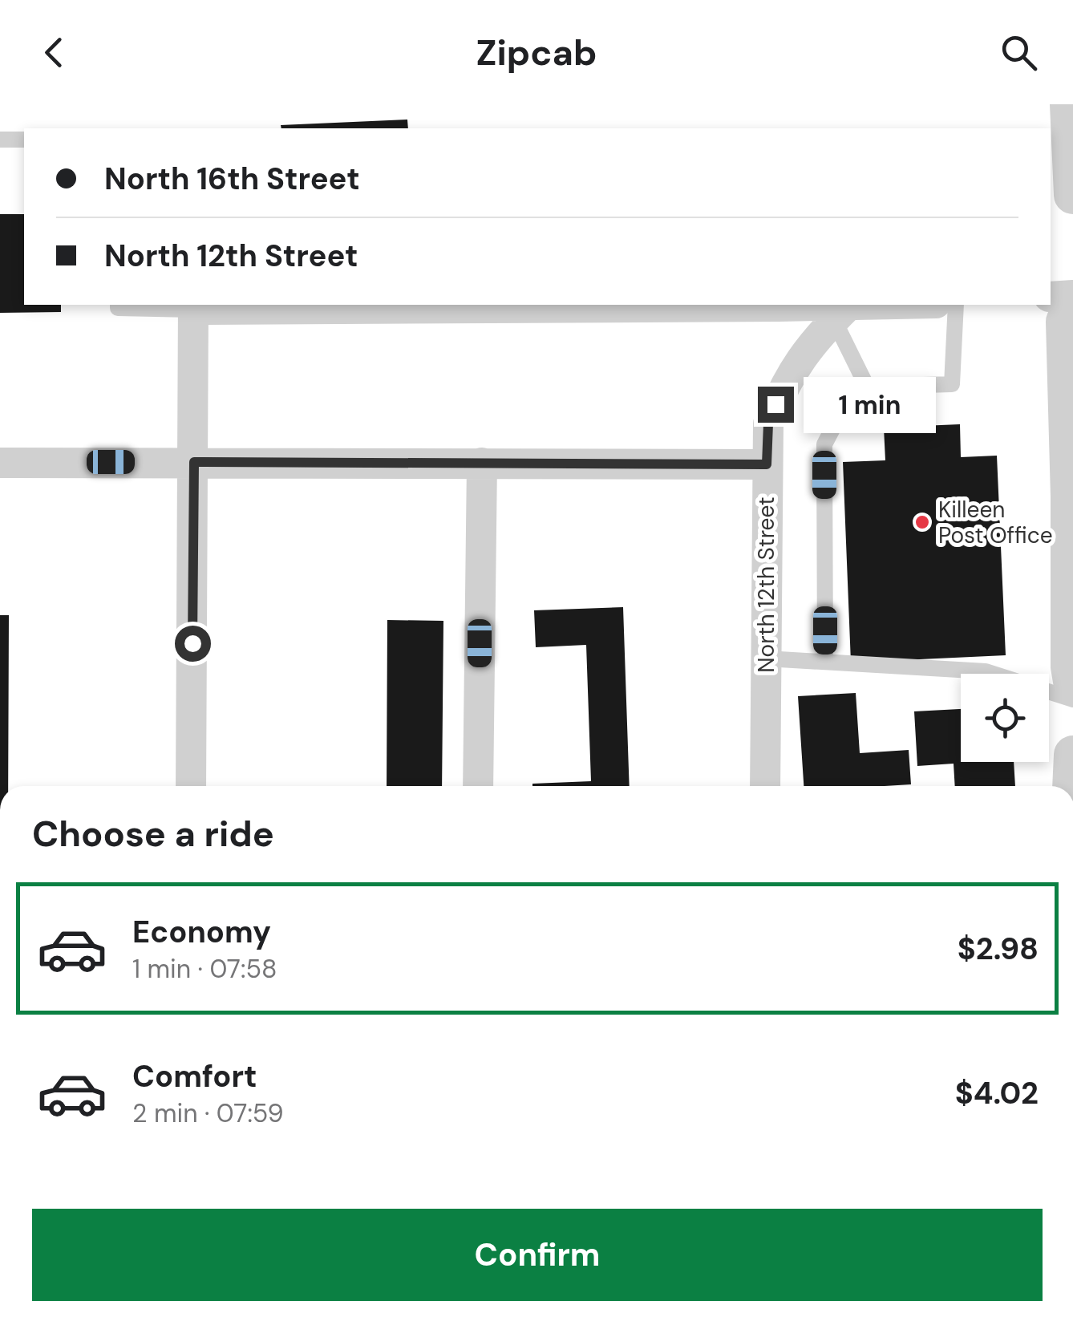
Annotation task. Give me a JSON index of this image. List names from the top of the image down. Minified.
{"streets":{"street":["North 12th Street"]},"places":["Killeen Post Office"],"page":{"header":"Zipcab","banner":["North 16th Street","North 12th Street"],"bubble":"1 min","heading":"Choose a ride","list":[{"name":"Economy","note":"1 min · 07:58","value":"$2.98"},{"name":"Comfort","note":"2 min · 07:59","value":"$4.02"}],"buttons":"Confirm"}}
